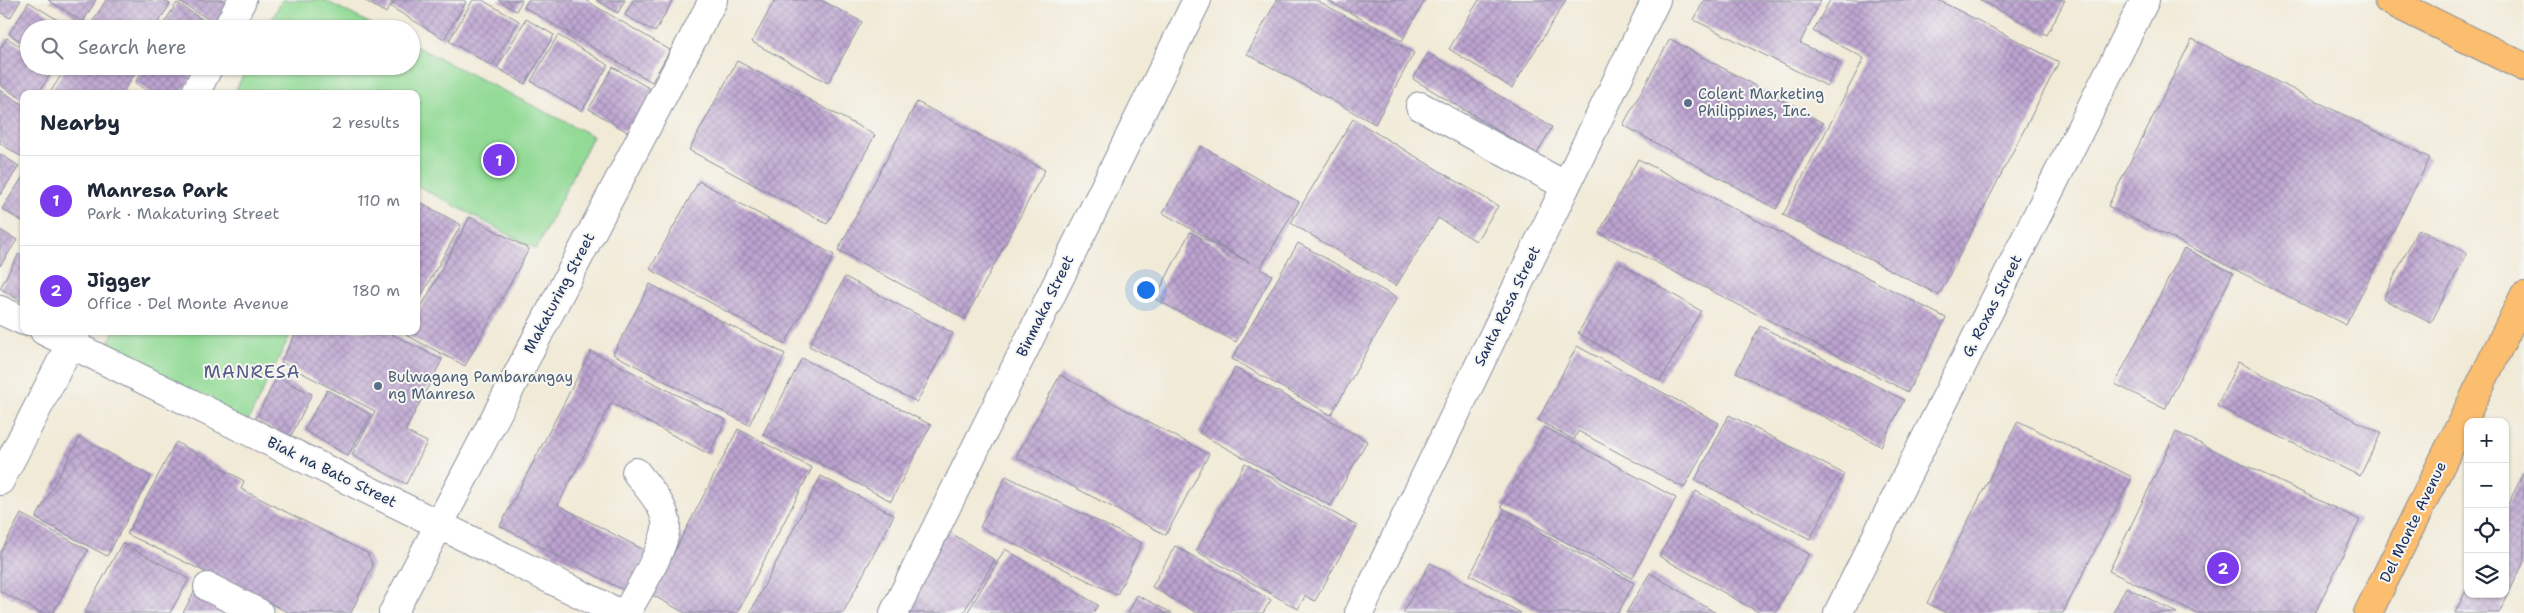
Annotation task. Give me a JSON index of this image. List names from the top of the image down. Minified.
{"streets":{"main road":["Del Monte Avenue"],"street":["Makaturing Street","Binmaka Street","Santa Rosa Street","G. Roxas Street","Biak na Bato Street"]},"crossings":[["Makaturing Street","Biak na Bato Street"]],"districts":["MANRESA"],"places":["Colent Marketing Philippines, Inc.","Bulwagang Pambarangay ng Manresa"],"page":{"search":"Search here","heading":["Nearby","2 results"],"pins":["1","2"],"list":[{"mark":"1","name":"Manresa Park","note":"Park · Makaturing Street","value":"110 m"},{"mark":"2","name":"Jigger","note":"Office · Del Monte Avenue","value":"180 m"}],"map_buttons":["+","−"]}}
